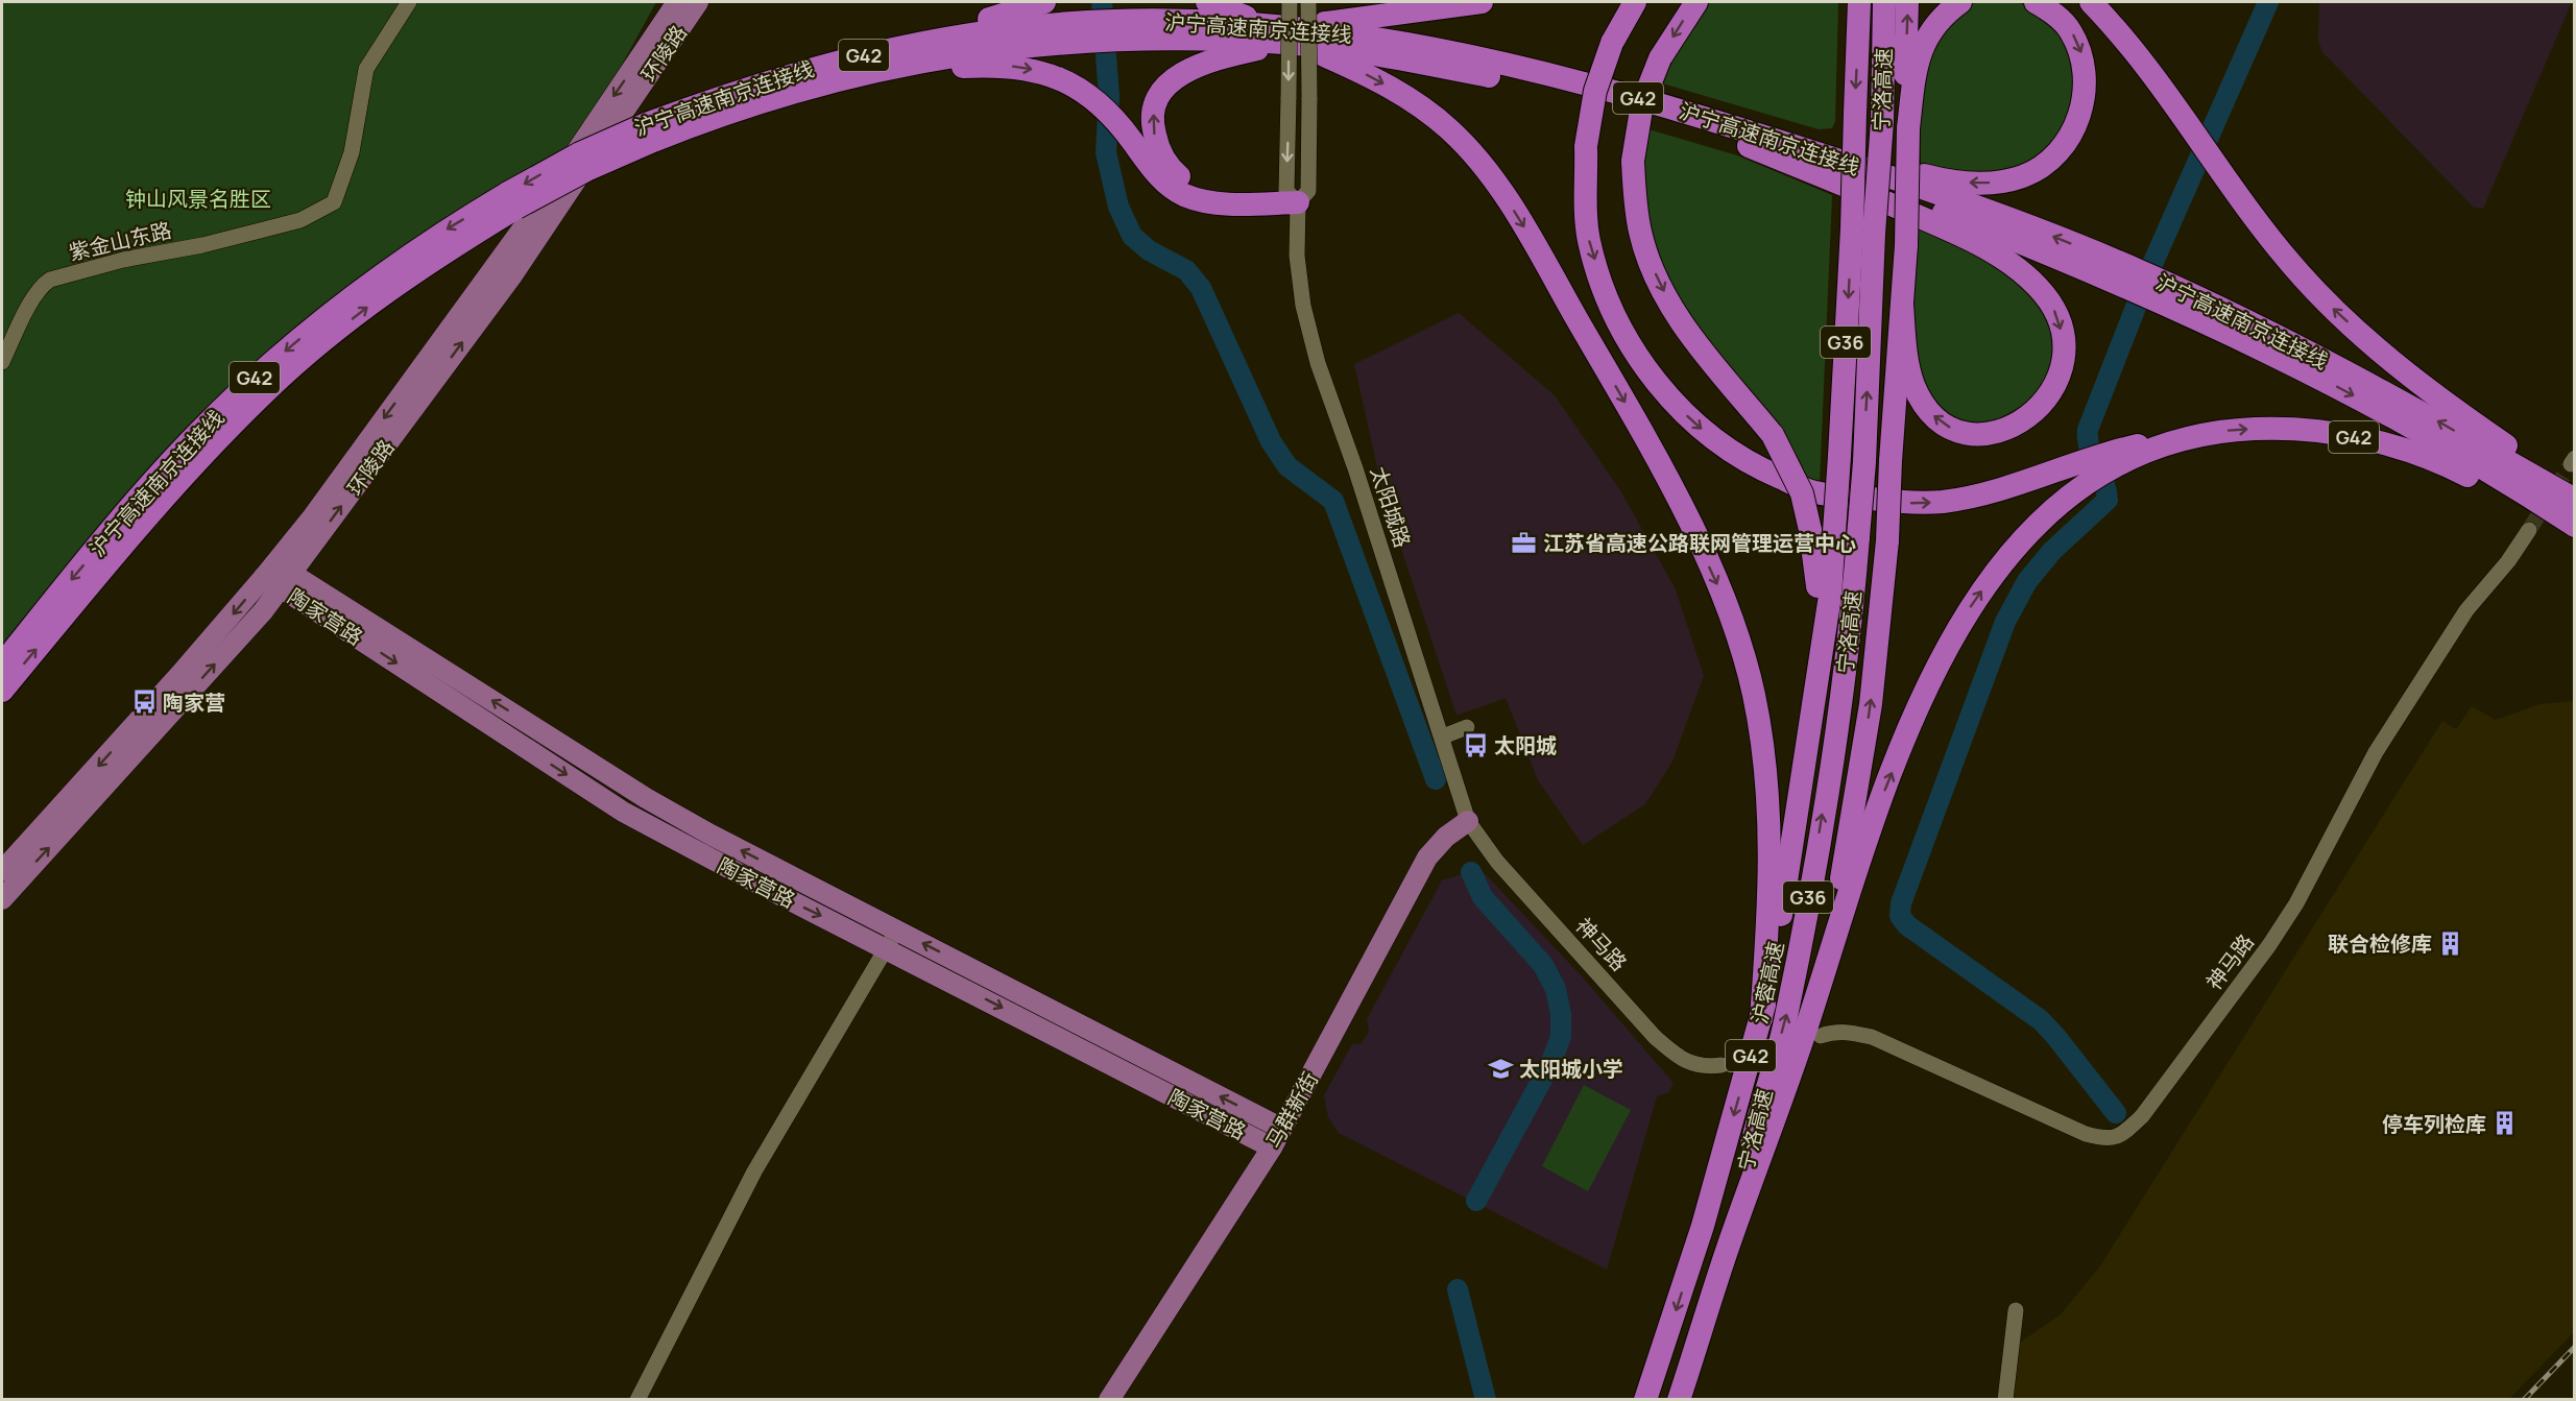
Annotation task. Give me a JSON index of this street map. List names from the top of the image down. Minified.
{"streets":{"highway":["沪宁高速南京连接线","G42","宁洛高速","G36","沪蓉高速"],"main road":["环陵路","陶家营路","马群新街"],"street":["紫金山东路","太阳城路","神马路"]},"crossings":[["环陵路","陶家营路"],["G42","宁洛高速"],["G42","神马路"],["G42","沪蓉高速"],["宁洛高速","沪蓉高速"],["太阳城路","神马路"],["太阳城路","马群新街"],["陶家营路","马群新街"],["神马路","马群新街"]],"parks":["钟山风景名胜区"],"places":{"office":["江苏省高速公路联网管理运营中心"],"bus stop":["陶家营","太阳城"],"building":["联合检修库","停车列检库"],"school or university":["太阳城小学"]}}
